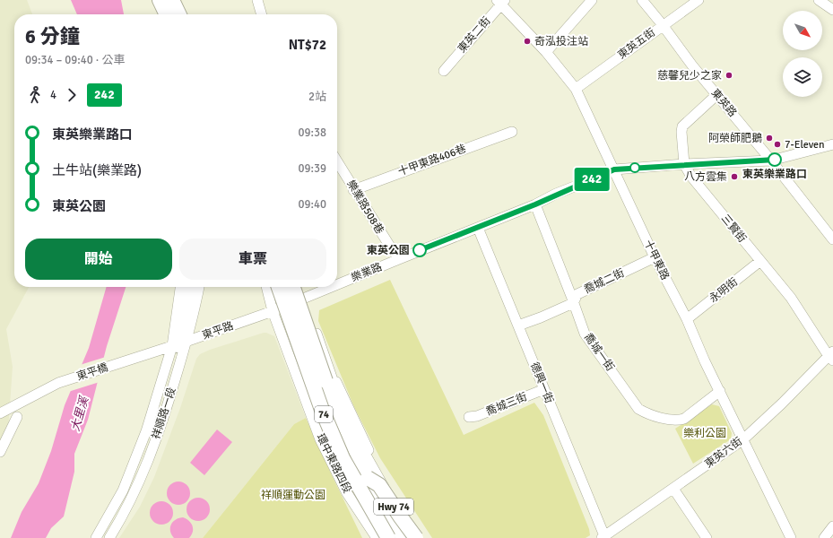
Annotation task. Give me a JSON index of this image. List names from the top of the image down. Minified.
{"streets":{"highway":["74","Hwy 74"],"street":["東英二街","東英五街","東英路","十甲東路406巷","樂業路508巷","三賢街","十甲東路","樂業路","喬城二街","永明街","東平路","喬城一街","東平橋","德興一街","喬城三街","祥順路一段","東英六街","環中東路四段"]},"crossings":[["東英二街","十甲東路"],["東英五街","東英路"],["東英五街","十甲東路"],["東英路","三賢街"],["東英路","樂業路"],["十甲東路406巷","樂業路508巷"],["樂業路508巷","樂業路"],["三賢街","樂業路"],["三賢街","永明街"],["三賢街","東英六街"],["十甲東路","樂業路"],["十甲東路","喬城二街"],["十甲東路","永明街"],["十甲東路","喬城一街"],["十甲東路","東英六街"],["樂業路","東平路"],["樂業路","喬城一街"],["樂業路","德興一街"],["樂業路","環中東路四段"],["喬城二街","喬城一街"],["喬城二街","德興一街"],["東平路","東平橋"],["東平路","祥順路一段"],["東平路","環中東路四段"],["東平橋","祥順路一段"],["德興一街","喬城三街"],["德興一街","東英六街"],["74","Hwy 74"]],"water":["大里溪"],"parks":["樂利公園","祥順運動公園"],"places":["奇泓投注站","慈馨兒少之家","阿榮師肥鵝","7-Eleven","東英樂業路口","八方雲集","東英公園"],"lines":["bus line 242"],"north":"bottom right","page":{"on_map":"242","heading":["6 分鐘","09:34 – 09:40 · 公車","NT$72"],"legs":["4","242","2站"],"list":[{"name":"東英樂業路口","value":"09:38"},{"name":"土牛站(樂業路)","value":"09:39"},{"name":"東英公園","value":"09:40"}],"buttons":["開始","車票"]}}
